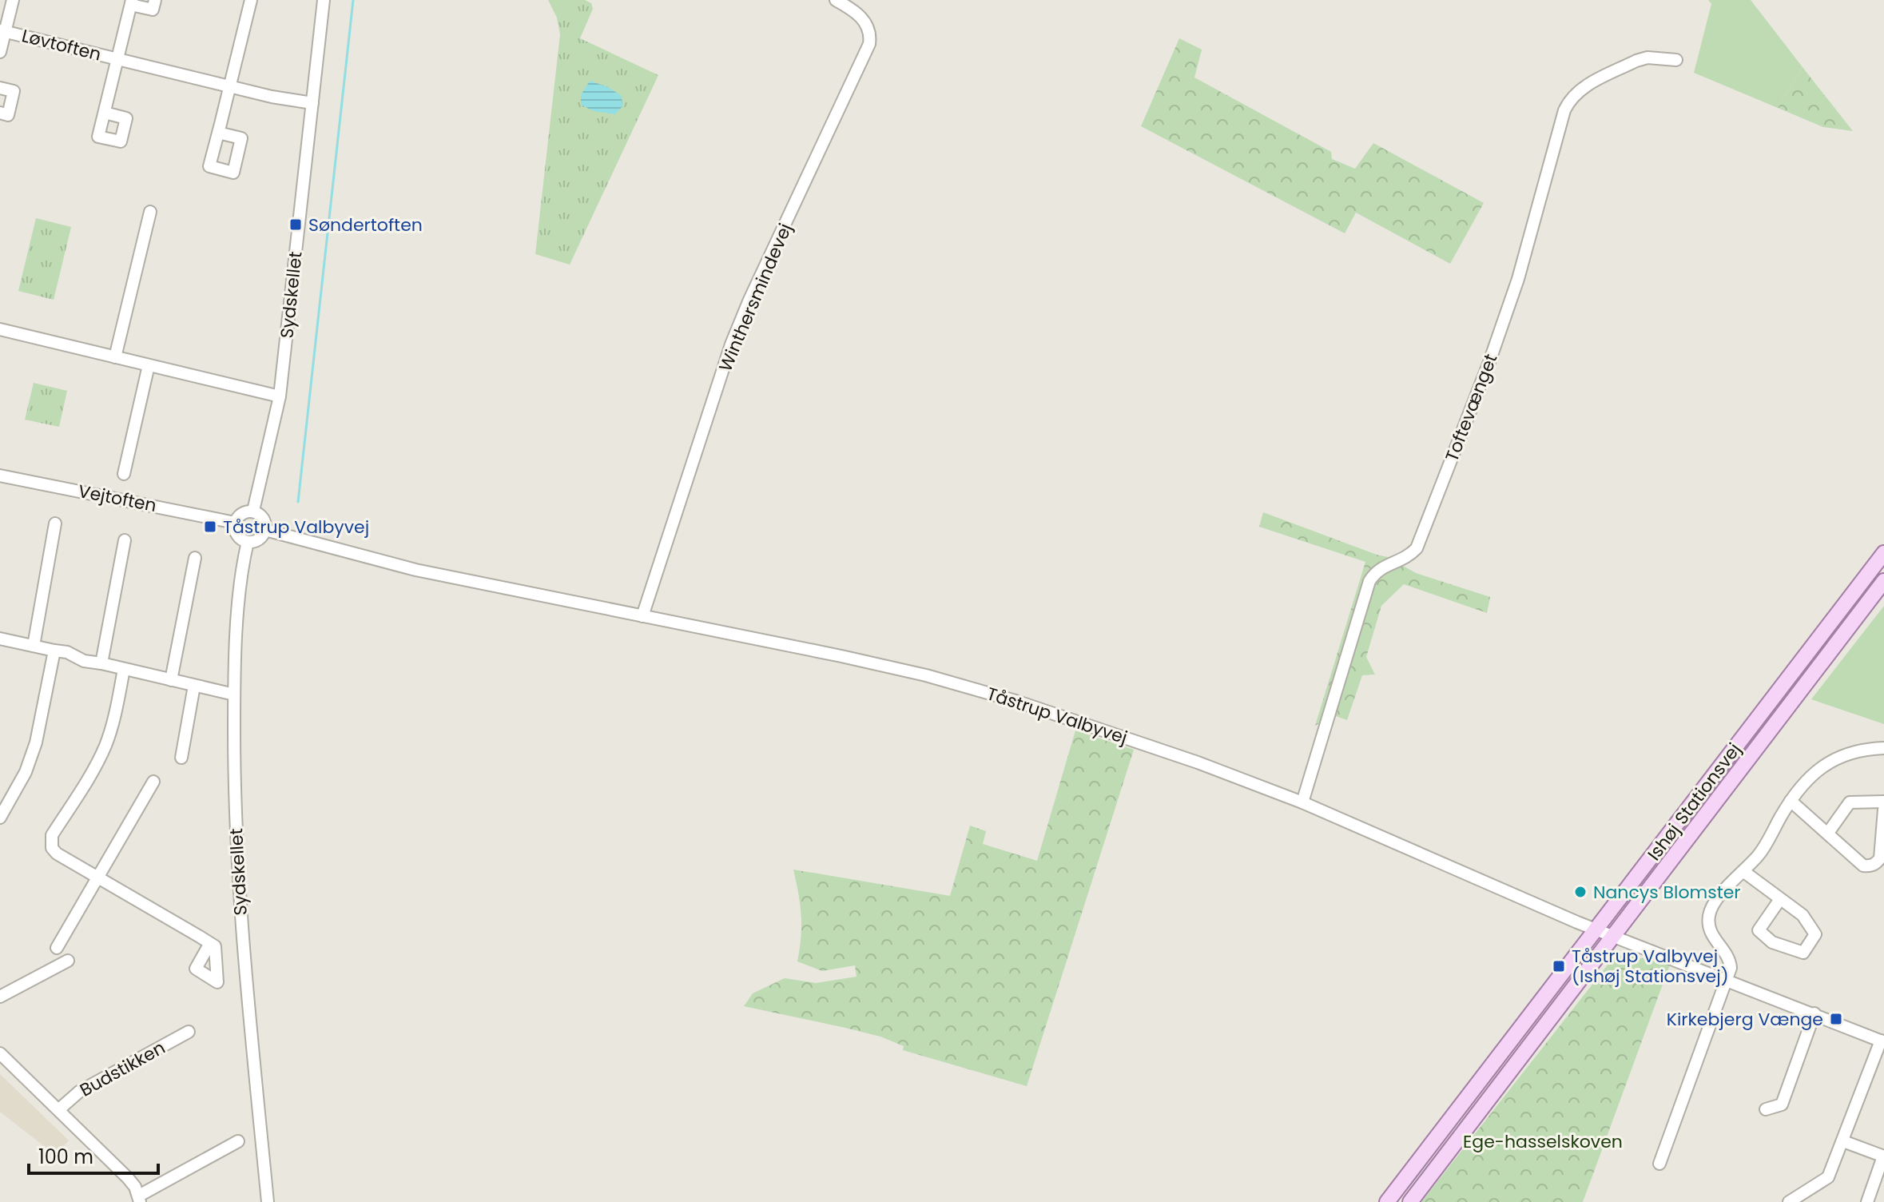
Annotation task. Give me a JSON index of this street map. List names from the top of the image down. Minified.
{"streets":{"main road":["Ishøj Stationsvej"],"street":["Løvtoften","Sydskellet","Winthersmindevej","Toftevænget","Vejtoften","Tåstrup Valbyvej","Budstikken"]},"crossings":[["Løvtoften","Sydskellet"],["Sydskellet","Vejtoften"],["Sydskellet","Tåstrup Valbyvej"],["Winthersmindevej","Tåstrup Valbyvej"],["Toftevænget","Tåstrup Valbyvej"],["Vejtoften","Tåstrup Valbyvej"],["Tåstrup Valbyvej","Ishøj Stationsvej"]],"parks":["Ege-hasselskoven"],"places":{"transit":["Søndertoften","Tåstrup Valbyvej","Tåstrup Valbyvej (Ishøj Stationsvej)","Kirkebjerg Vænge"],"other":["Nancys Blomster"]},"scale_bar":"100 m"}
